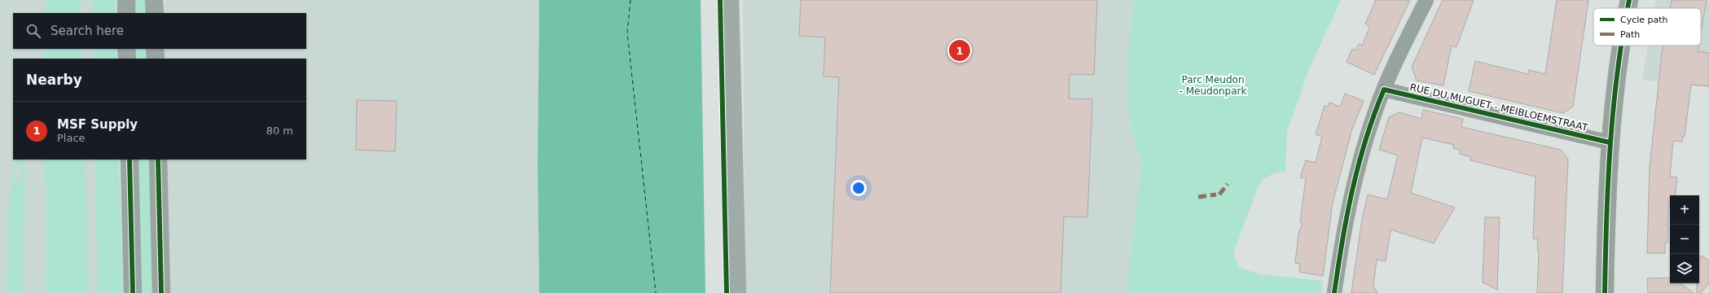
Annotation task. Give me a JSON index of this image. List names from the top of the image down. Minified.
{"streets":{"street":["RUE DU MUGUET - MEIBLOEMSTRAAT"]},"parks":["Parc Meudon - Meudonpark"],"legend":["Cycle path","Path"],"page":{"search":"Search here","pins":"1","heading":"Nearby","list":[{"mark":"1","name":"MSF Supply","note":"Place","value":"80 m"}],"map_buttons":["+","−"]}}
